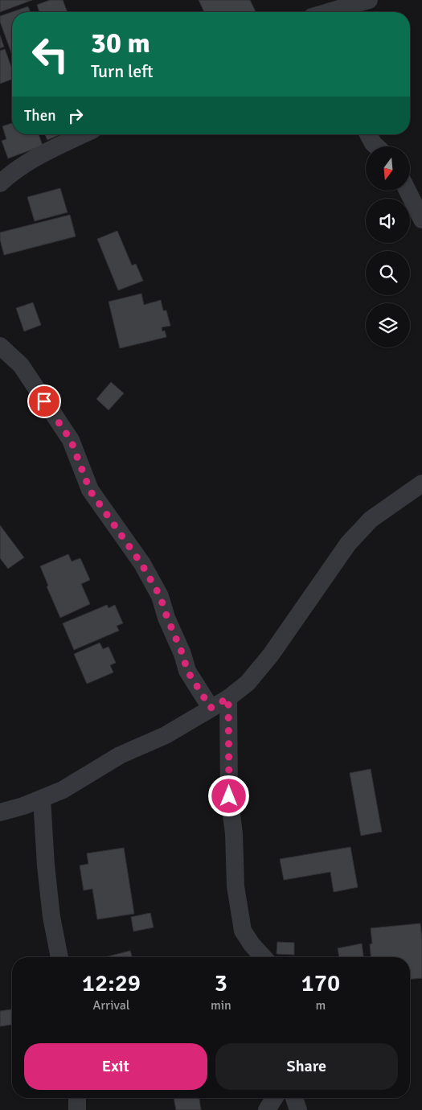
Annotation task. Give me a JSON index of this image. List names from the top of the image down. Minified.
{"north":"bottom","page":{"turn":["30 m","Turn left"],"then":"Then","eta":["12:29","Arrival","3","min","170","m"],"buttons":["Exit","Share"]}}
